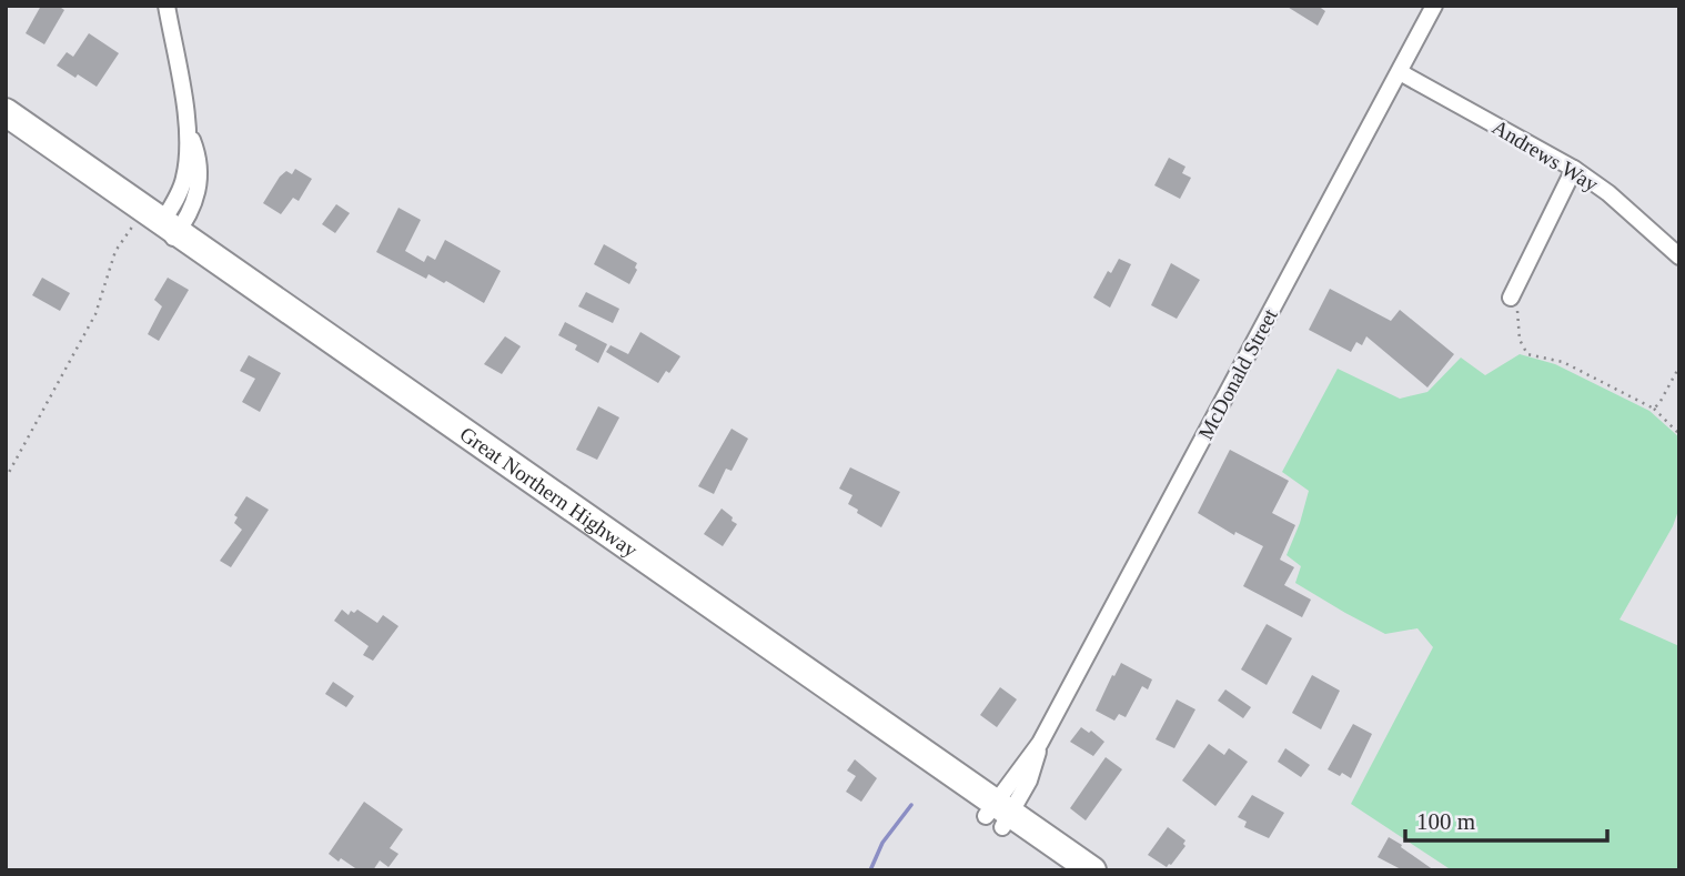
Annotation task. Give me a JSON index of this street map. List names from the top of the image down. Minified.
{"streets":{"highway":["Great Northern Highway"],"street":["Andrews Way","McDonald Street"]},"crossings":[["Andrews Way","McDonald Street"],["McDonald Street","Great Northern Highway"]],"scale_bar":"100 m"}
